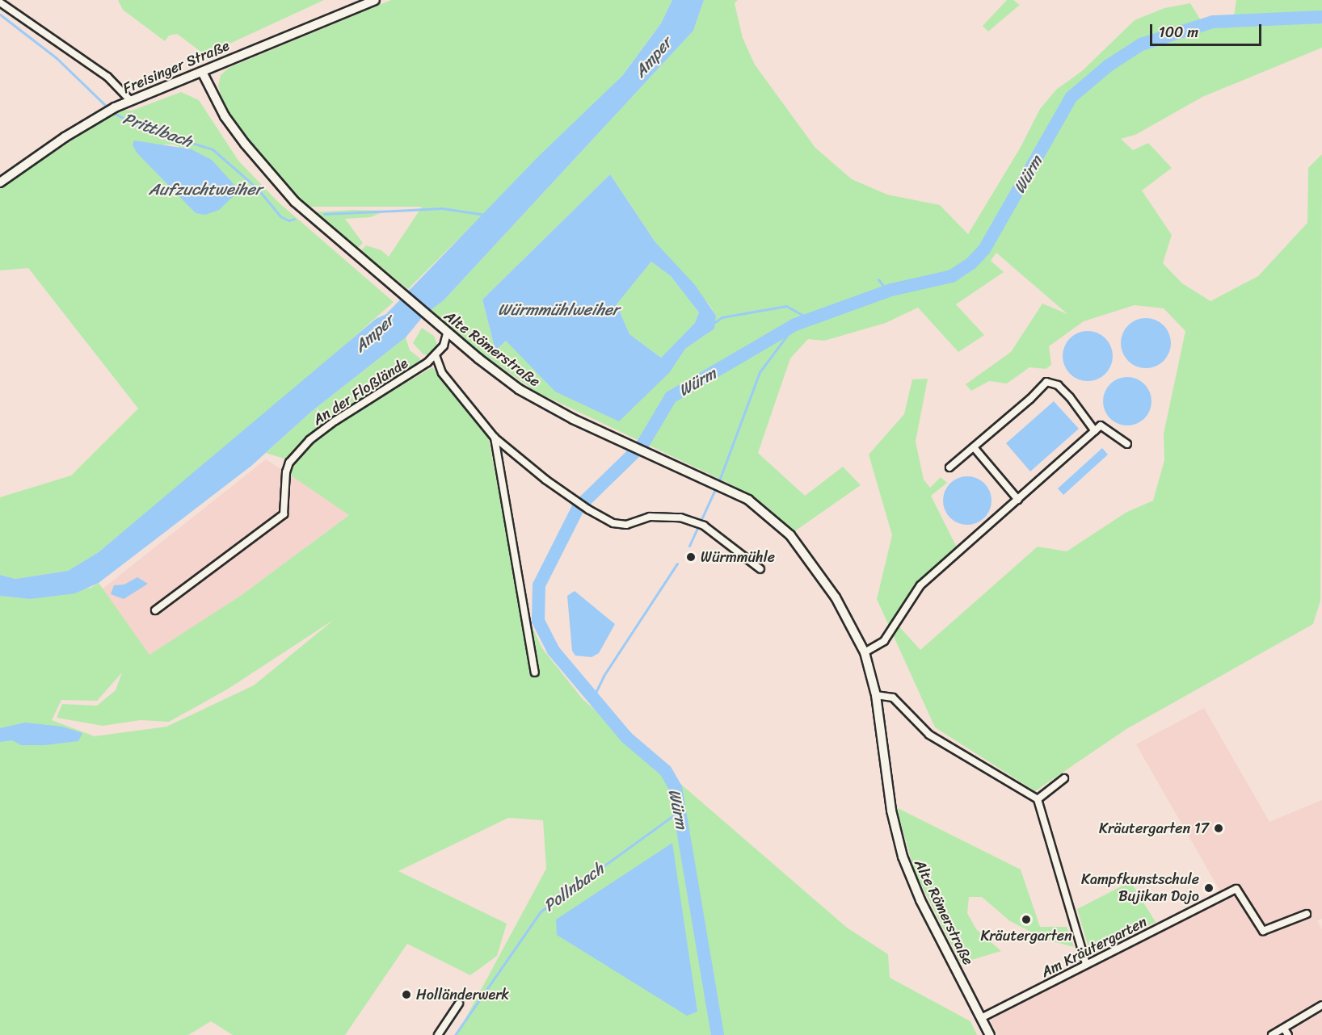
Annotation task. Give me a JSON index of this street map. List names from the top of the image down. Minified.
{"streets":{"main road":["Freisinger Straße","Alte Römerstraße"],"street":["An der Floßlände","Am Kräutergarten"]},"crossings":[["Freisinger Straße","Alte Römerstraße"],["Alte Römerstraße","An der Floßlände"],["Alte Römerstraße","Am Kräutergarten"]],"water":["Amper","Prittlbach","Würm","Aufzuchtweiher","Würmmühlweiher","Pollnbach"],"places":["Würmmühle","Kräutergarten 17","Kampfkunstschule Bujikan Dojo","Kräutergarten","Holländerwerk"],"scale_bar":"100 m"}
